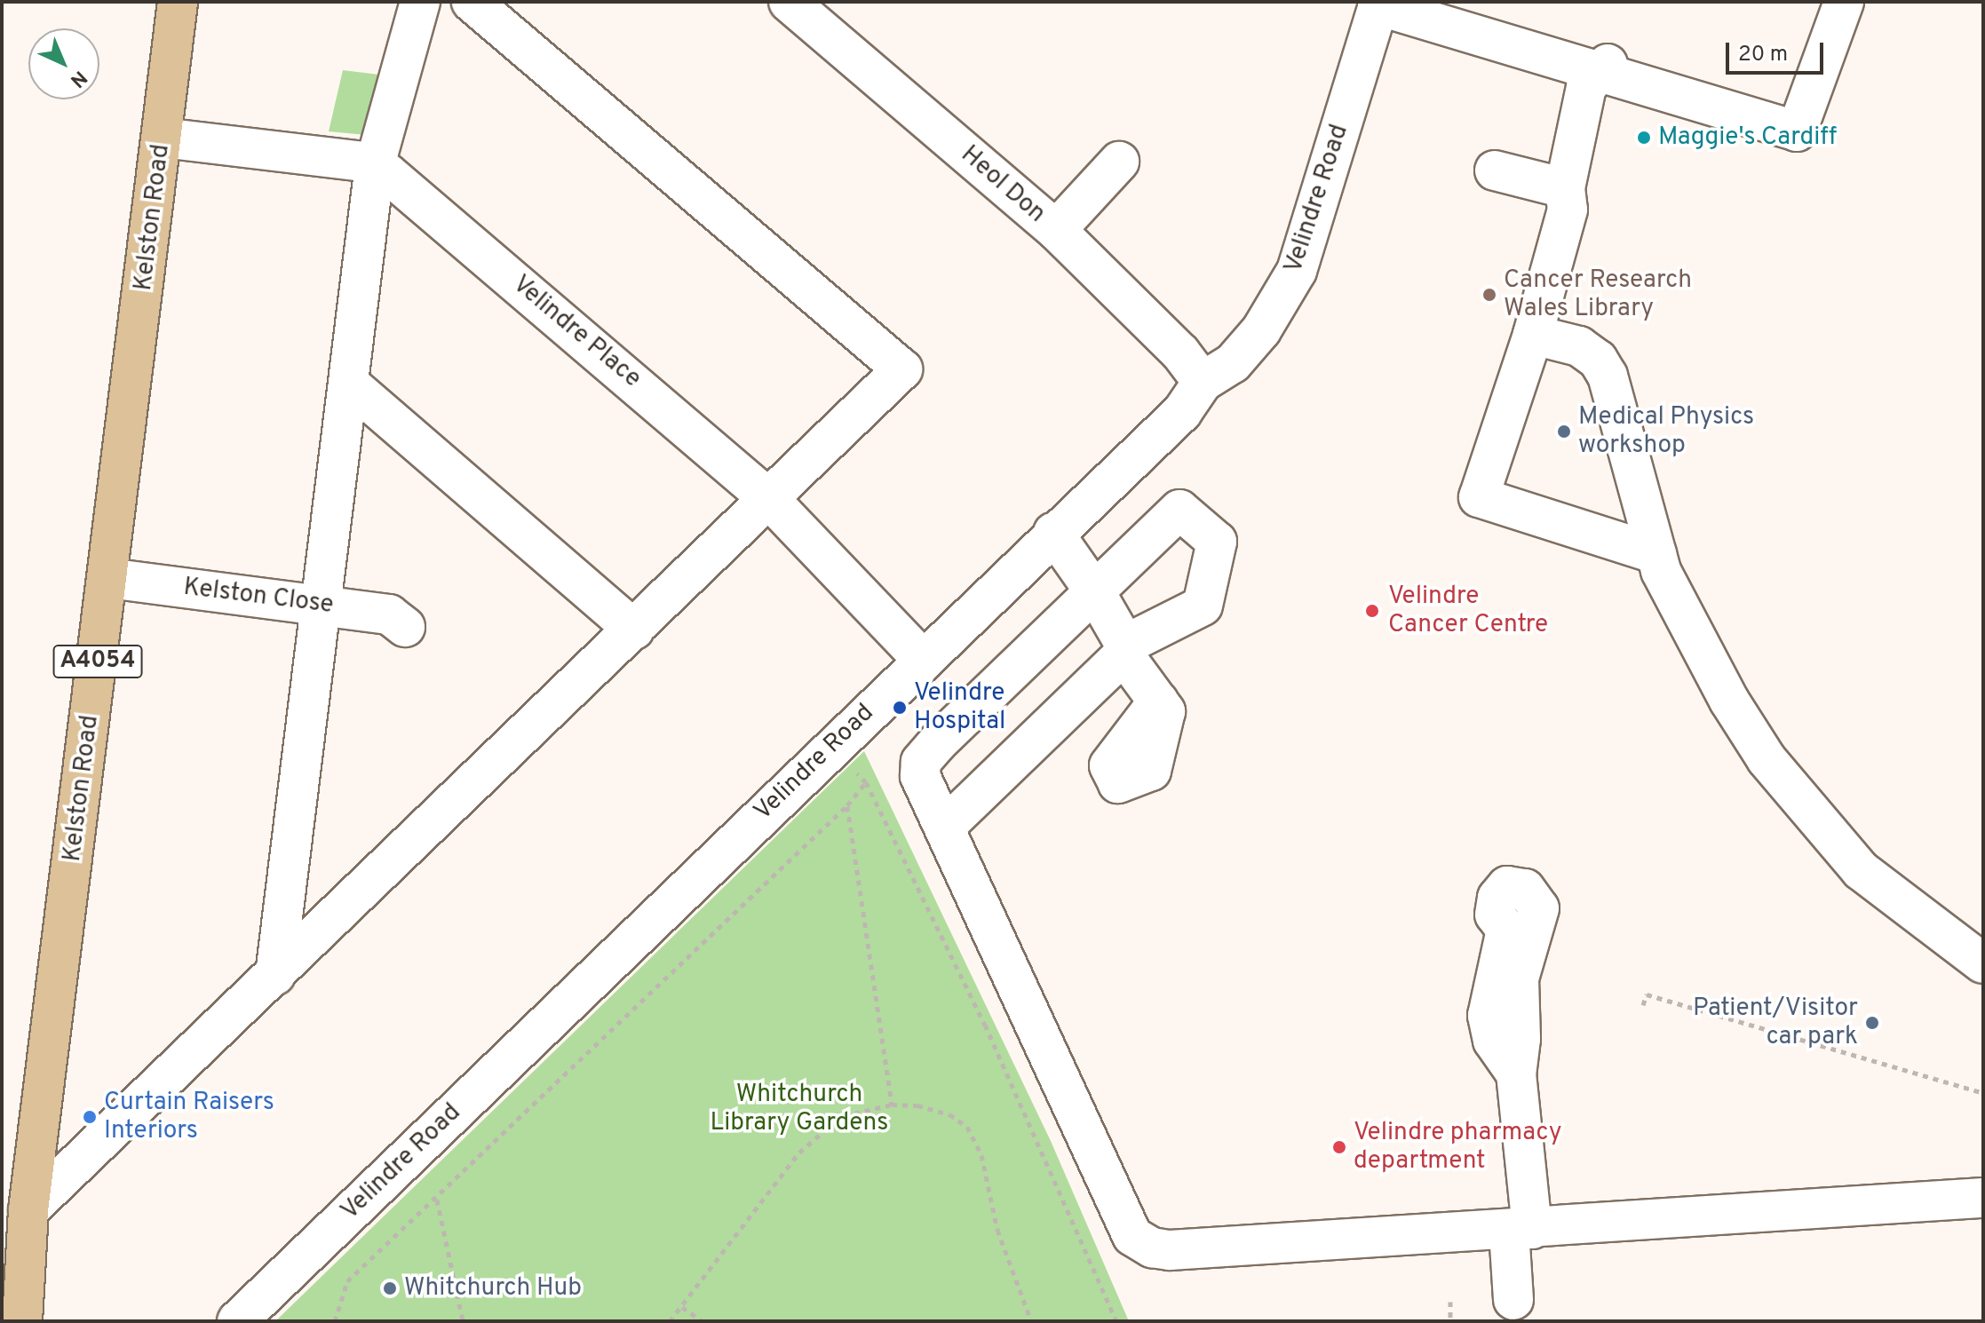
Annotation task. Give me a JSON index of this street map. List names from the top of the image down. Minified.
{"streets":{"main road":["Kelston Road","A4054"],"street":["Heol Don","Velindre Road","Velindre Place","Kelston Close"]},"crossings":[["Heol Don","Velindre Road"],["Velindre Road","Velindre Place"],["Kelston Road","Kelston Close"]],"parks":["Whitchurch Library Gardens"],"places":["Maggie's Cardiff","Cancer Research Wales Library","Medical Physics workshop","Velindre Cancer Centre","Velindre Hospital","Patient/Visitor car park","Curtain Raisers Interiors","Velindre pharmacy department","Whitchurch Hub"],"scale_bar":"20 m","north":"bottom right"}
